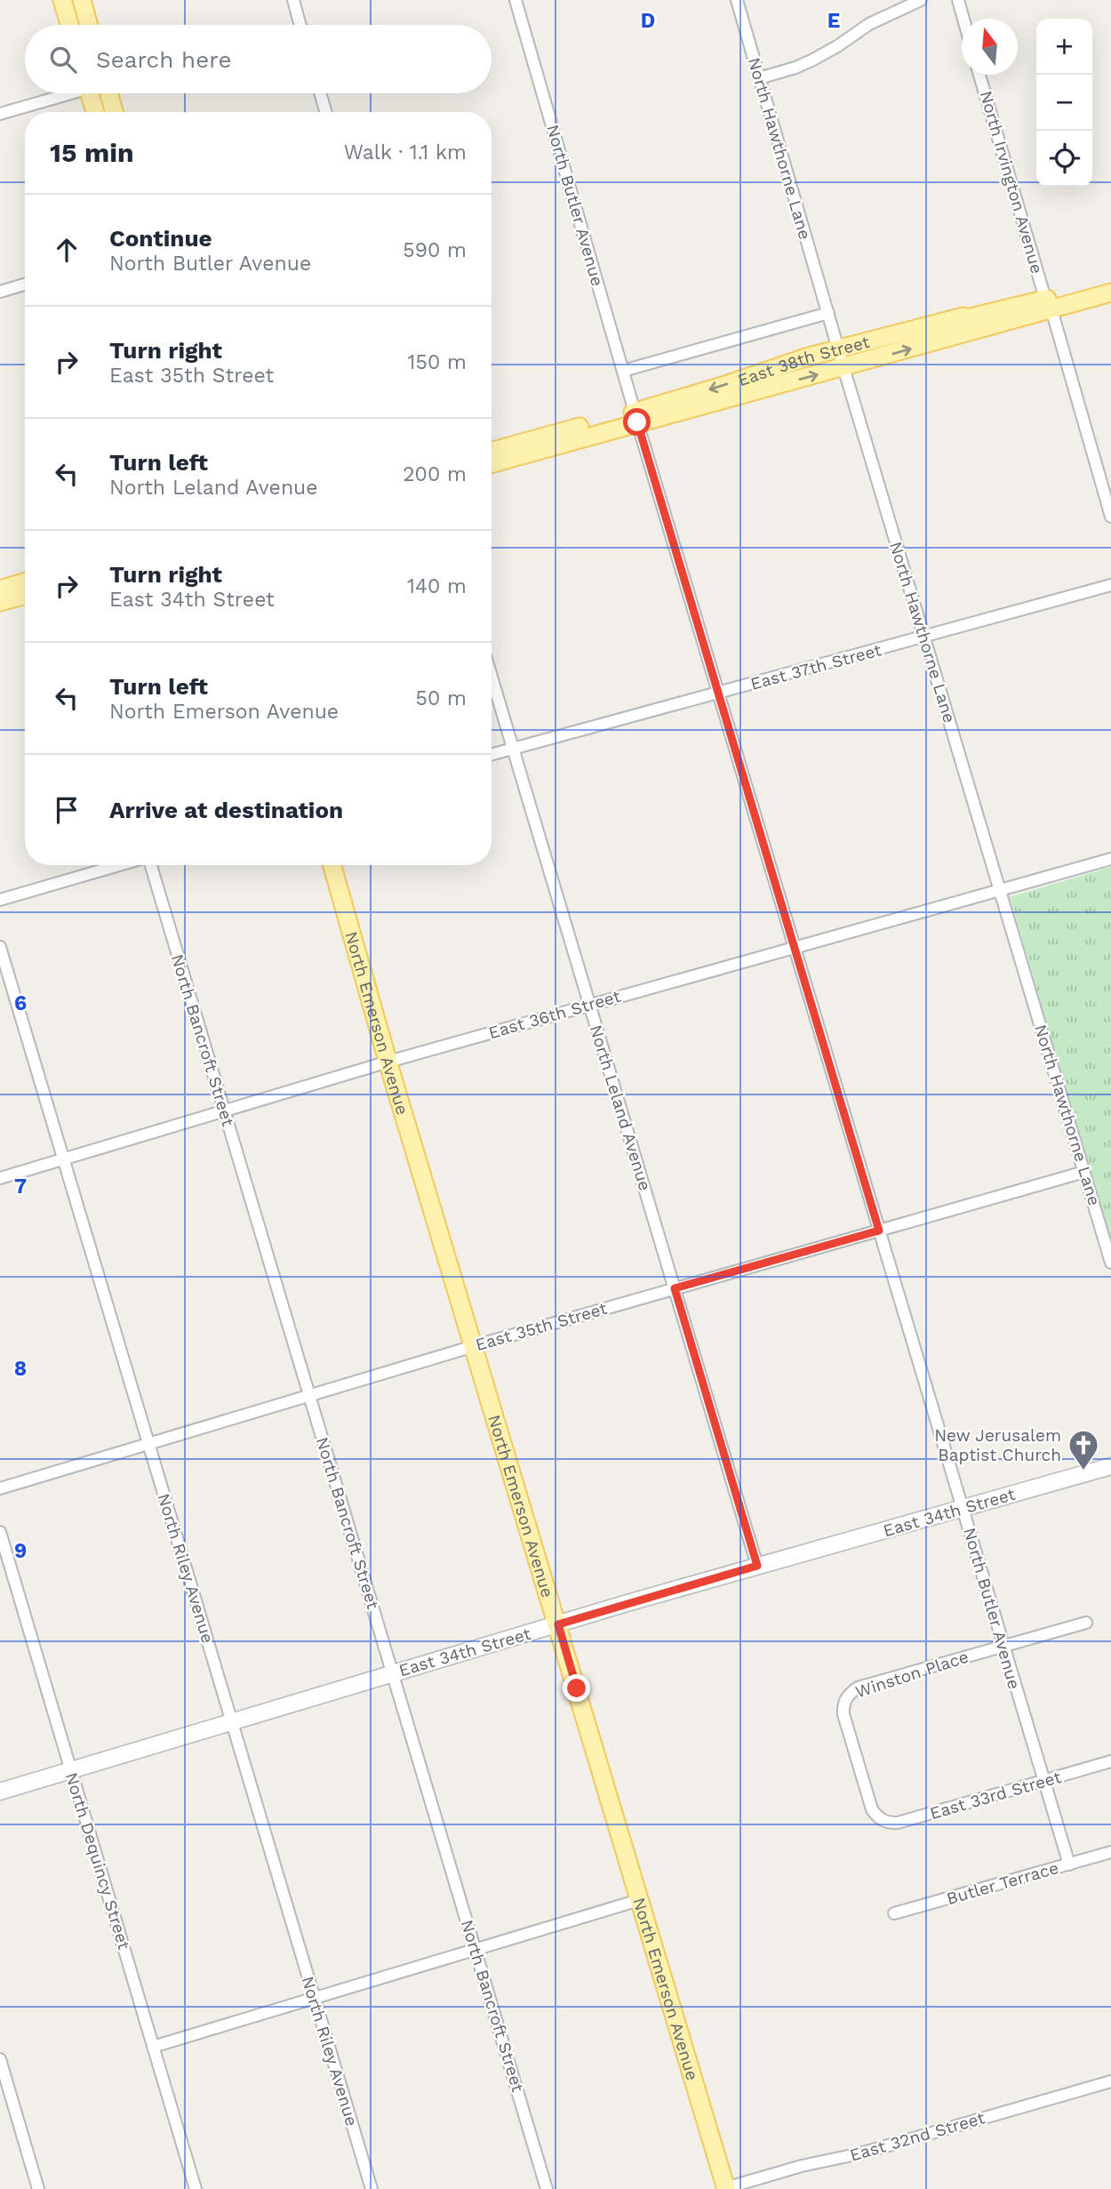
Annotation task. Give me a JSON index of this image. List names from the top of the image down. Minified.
{"streets":{"main road":["East 38th Street","North Emerson Avenue","East 34th Street"],"street":["North Hawthorne Lane","North Irvington Avenue","North Butler Avenue","East 37th Street","East 36th Street","North Bancroft Street","North Leland Avenue","East 35th Street","North Riley Avenue","Winston Place","East 33rd Street","North Dequincy Street","Butler Terrace","East 32nd Street"]},"crossings":[["North Hawthorne Lane","East 38th Street"],["North Hawthorne Lane","East 37th Street"],["North Hawthorne Lane","East 36th Street"],["North Hawthorne Lane","East 35th Street"],["North Irvington Avenue","East 38th Street"],["North Butler Avenue","East 38th Street"],["North Butler Avenue","East 37th Street"],["North Butler Avenue","East 36th Street"],["North Butler Avenue","East 35th Street"],["North Butler Avenue","East 34th Street"],["North Butler Avenue","Winston Place"],["North Butler Avenue","East 33rd Street"],["North Butler Avenue","Butler Terrace"],["East 37th Street","North Leland Avenue"],["East 36th Street","North Emerson Avenue"],["East 36th Street","North Bancroft Street"],["East 36th Street","North Leland Avenue"],["East 36th Street","North Riley Avenue"],["North Emerson Avenue","East 35th Street"],["North Emerson Avenue","East 34th Street"],["North Emerson Avenue","East 32nd Street"],["North Bancroft Street","East 35th Street"],["North Bancroft Street","East 34th Street"],["North Leland Avenue","East 35th Street"],["North Leland Avenue","East 34th Street"],["East 35th Street","North Riley Avenue"],["East 34th Street","North Riley Avenue"],["East 34th Street","North Dequincy Street"],["Winston Place","East 33rd Street"]],"places":{"church":["New Jerusalem Baptist Church"]},"north":"top","page":{"map_buttons":["+","−"],"search":"Search here","heading":["15 min","Walk · 1.1 km"],"list":[["Continue","North Butler Avenue","590 m"],["Turn right","East 35th Street","150 m"],["Turn left","North Leland Avenue","200 m"],["Turn right","East 34th Street","140 m"],["Turn left","North Emerson Avenue","50 m"],"Arrive at destination"]},"grid":{"columns":["D","E"],"rows":["6","7","8","9"]}}
